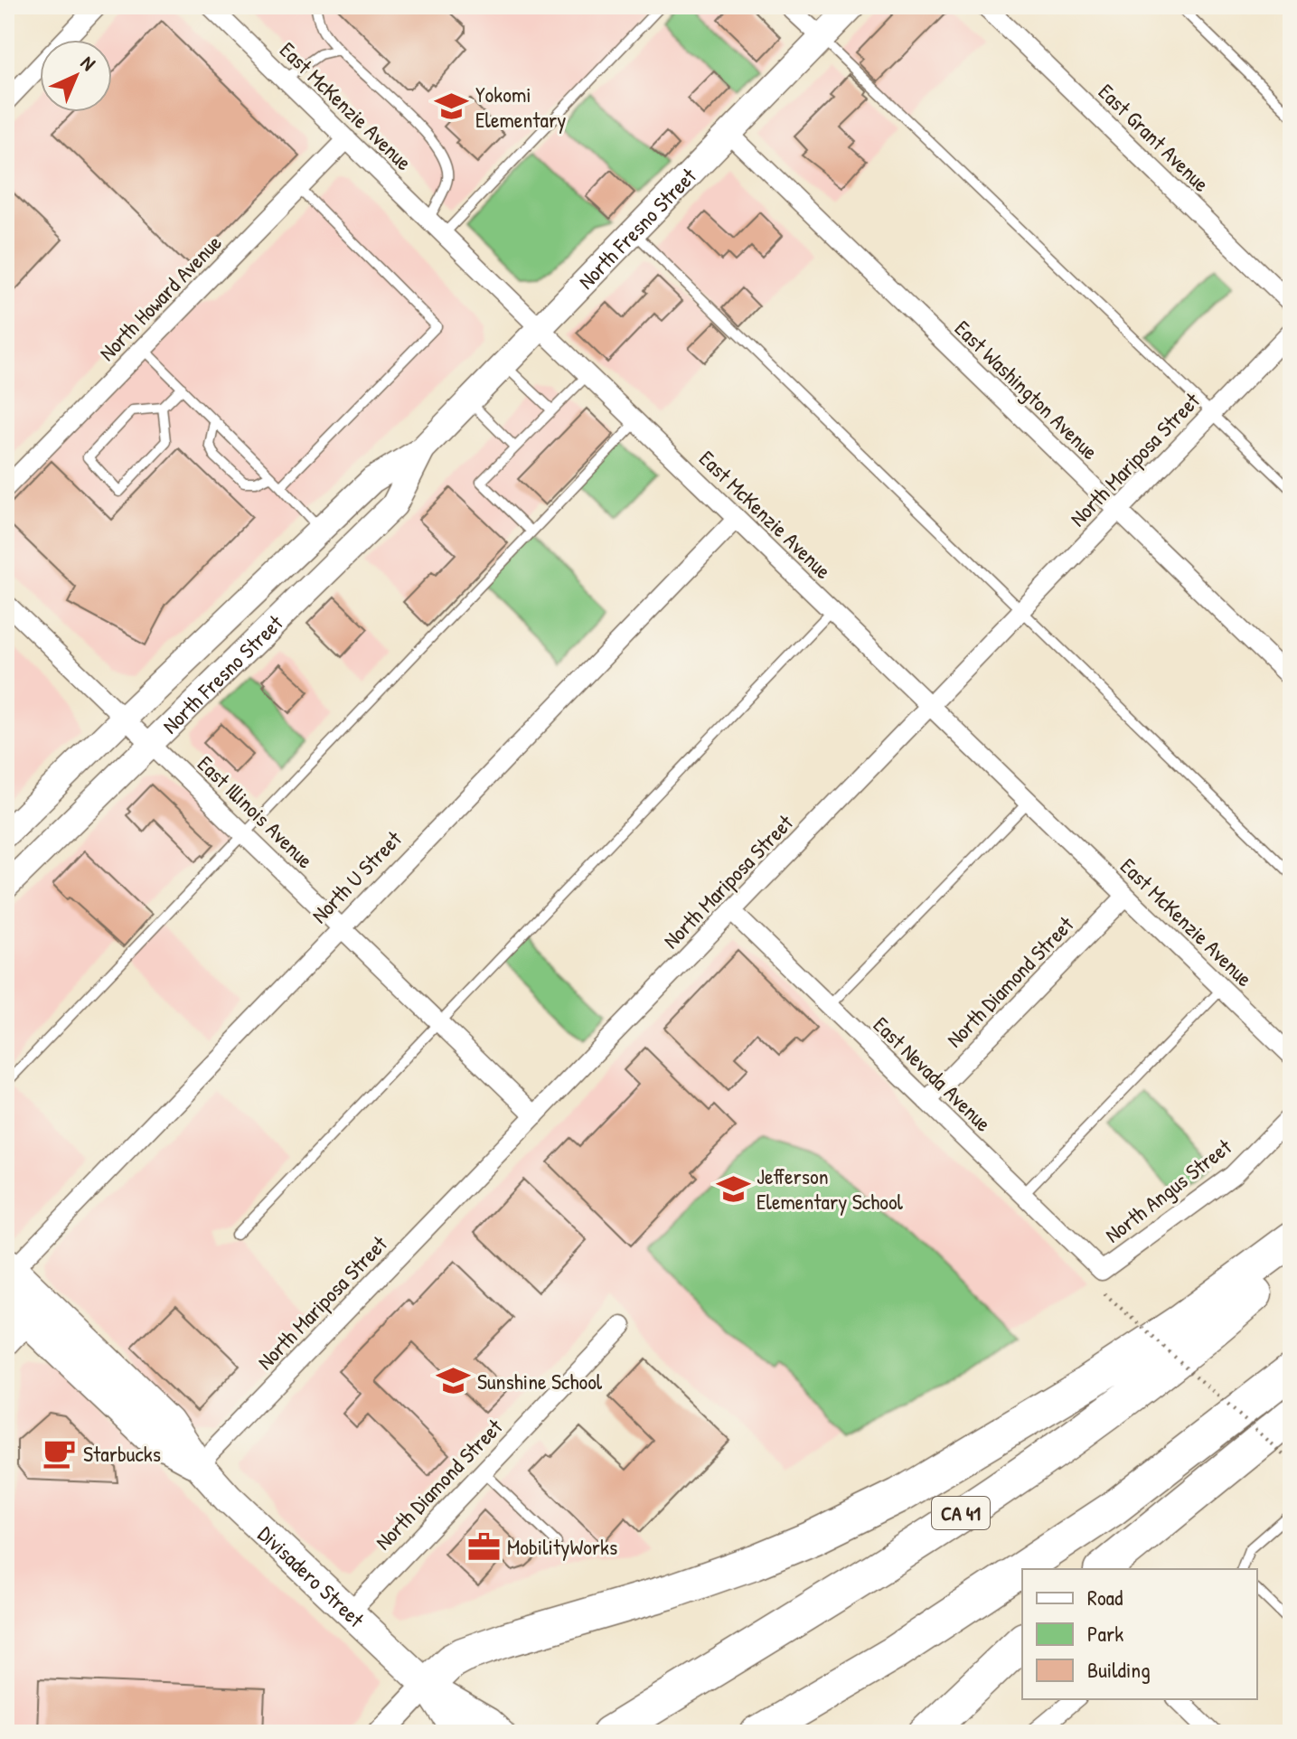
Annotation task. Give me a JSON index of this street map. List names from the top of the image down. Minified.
{"streets":{"highway":["CA 41"],"main road":["North Fresno Street","Divisadero Street"],"street":["East McKenzie Avenue","East Grant Avenue","North Howard Avenue","East Washington Avenue","North Mariposa Street","East Illinois Avenue","North U Street","North Diamond Street","East Nevada Avenue","North Angus Street"]},"crossings":[["East McKenzie Avenue","North Fresno Street"],["East McKenzie Avenue","North Howard Avenue"],["East McKenzie Avenue","North Mariposa Street"],["East McKenzie Avenue","North U Street"],["East McKenzie Avenue","North Diamond Street"],["North Fresno Street","East Washington Avenue"],["North Fresno Street","East Illinois Avenue"],["East Washington Avenue","North Mariposa Street"],["North Mariposa Street","East Illinois Avenue"],["North Mariposa Street","East Nevada Avenue"],["North Mariposa Street","Divisadero Street"],["East Illinois Avenue","North U Street"],["North U Street","Divisadero Street"],["North Diamond Street","East Nevada Avenue"],["North Diamond Street","Divisadero Street"],["East Nevada Avenue","North Angus Street"]],"places":{"school or university":["Yokomi Elementary","Jefferson Elementary School","Sunshine School"],"cafe":["Starbucks"],"office":["MobilityWorks"]},"legend":["Road","Park","Building"],"north":"top right"}
